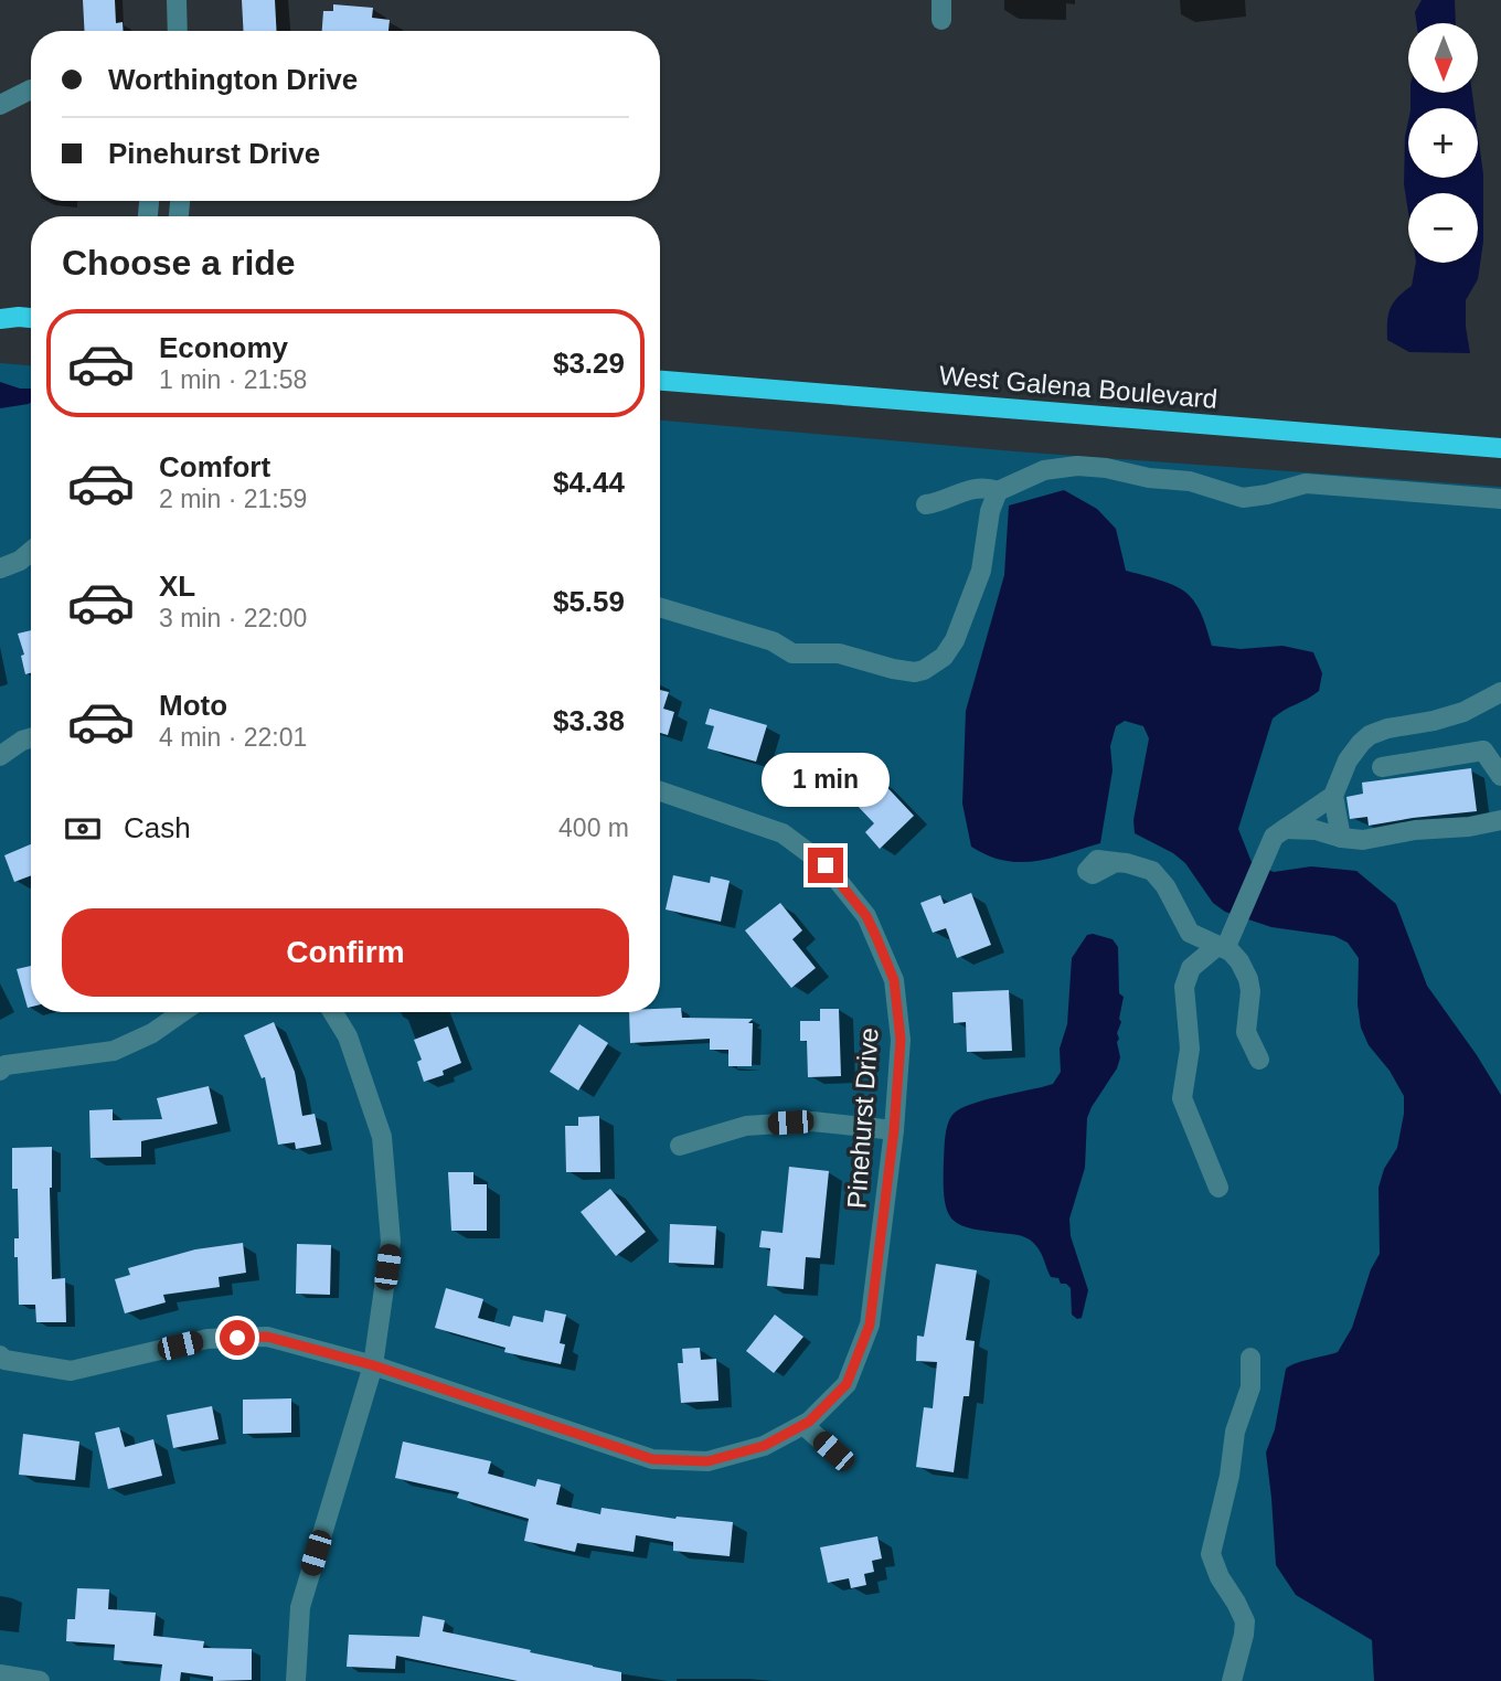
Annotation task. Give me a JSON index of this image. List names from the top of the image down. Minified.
{"streets":{"main road":["West Galena Boulevard"],"street":["Pinehurst Drive"]},"north":"bottom","page":{"map_buttons":["+","−"],"banner":["Worthington Drive","Pinehurst Drive"],"heading":"Choose a ride","list":[{"name":"Economy","note":"1 min · 21:58","value":"$3.29"},{"name":"Comfort","note":"2 min · 21:59","value":"$4.44"},{"name":"XL","note":"3 min · 22:00","value":"$5.59"},{"name":"Moto","note":"4 min · 22:01","value":"$3.38"}],"bubble":"1 min","pay":["Cash","400 m"],"buttons":"Confirm"}}
